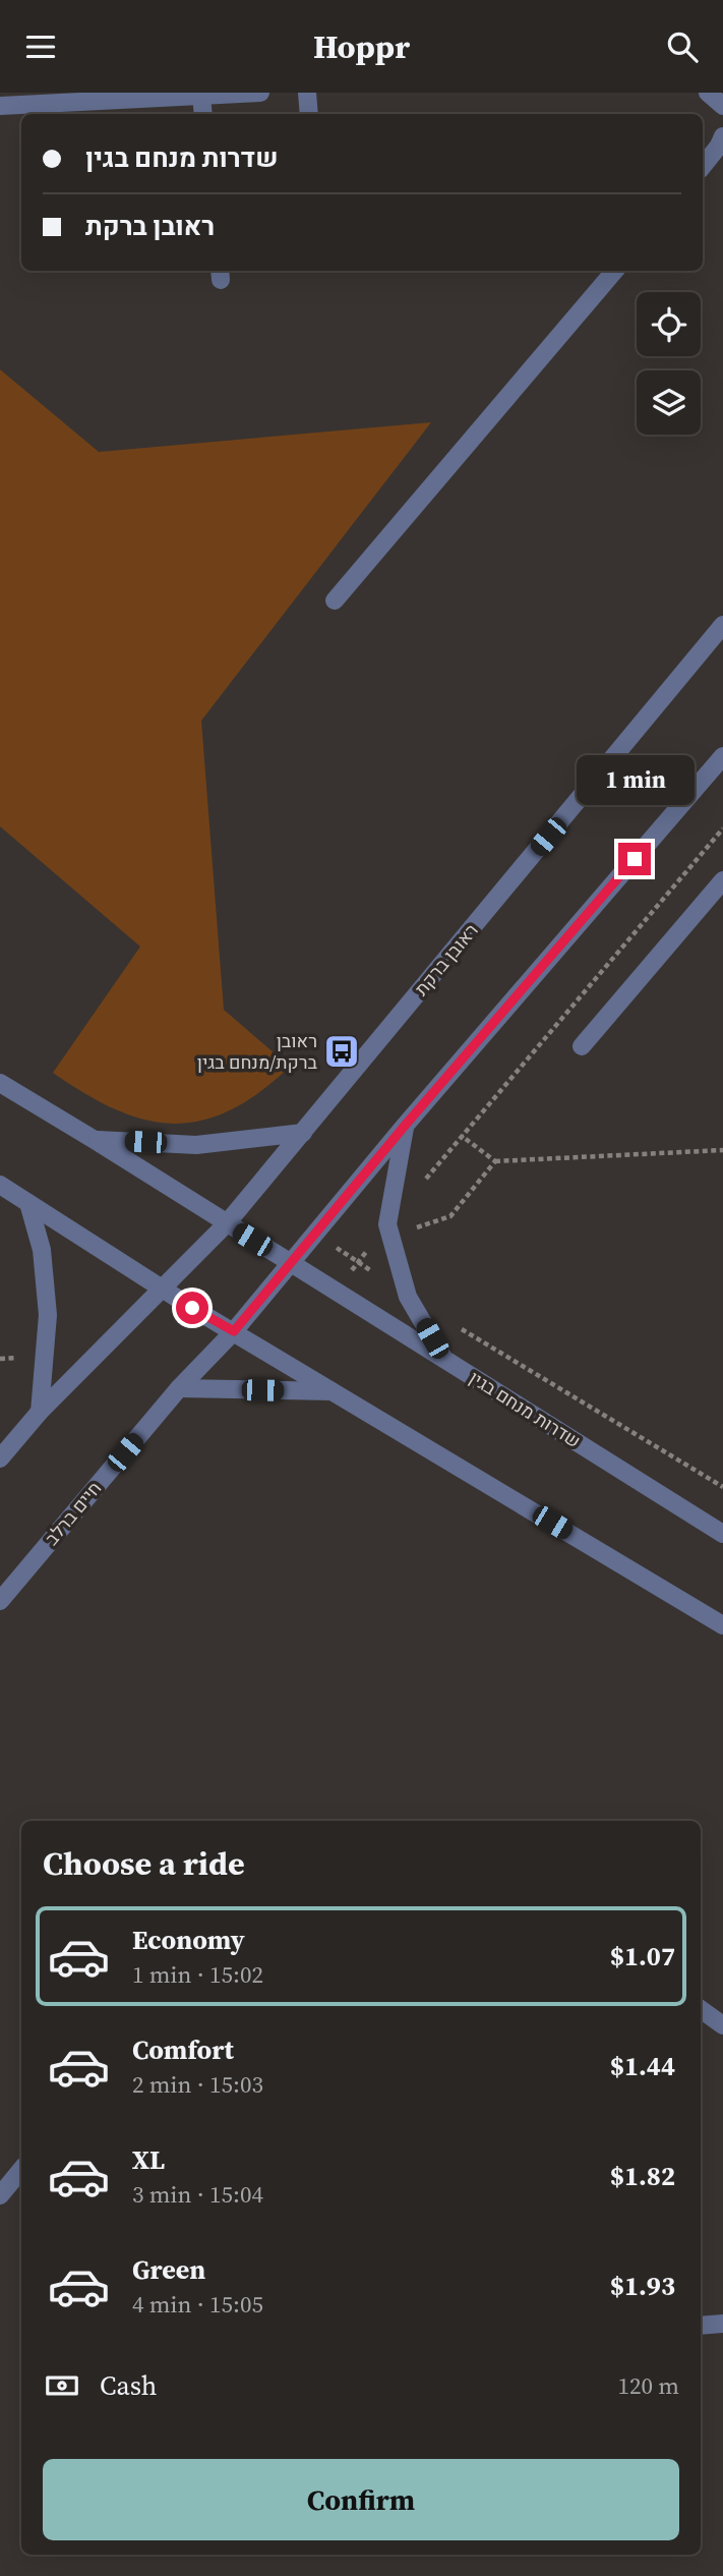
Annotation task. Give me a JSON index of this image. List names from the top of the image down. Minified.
{"streets":{"street":["ראובן ברקת","שדרות מנחם בגין","חיים ברלב"]},"crossings":[["ראובן ברקת","שדרות מנחם בגין"]],"places":{"bus stop":["ראובן ברקת/מנחם בגין"]},"page":{"header":"Hoppr","banner":["שדרות מנחם בגין","ראובן ברקת"],"bubble":"1 min","heading":"Choose a ride","list":[{"name":"Economy","note":"1 min · 15:02","value":"$1.07"},{"name":"Comfort","note":"2 min · 15:03","value":"$1.44"},{"name":"XL","note":"3 min · 15:04","value":"$1.82"},{"name":"Green","note":"4 min · 15:05","value":"$1.93"}],"pay":["Cash","120 m"],"buttons":"Confirm"}}
